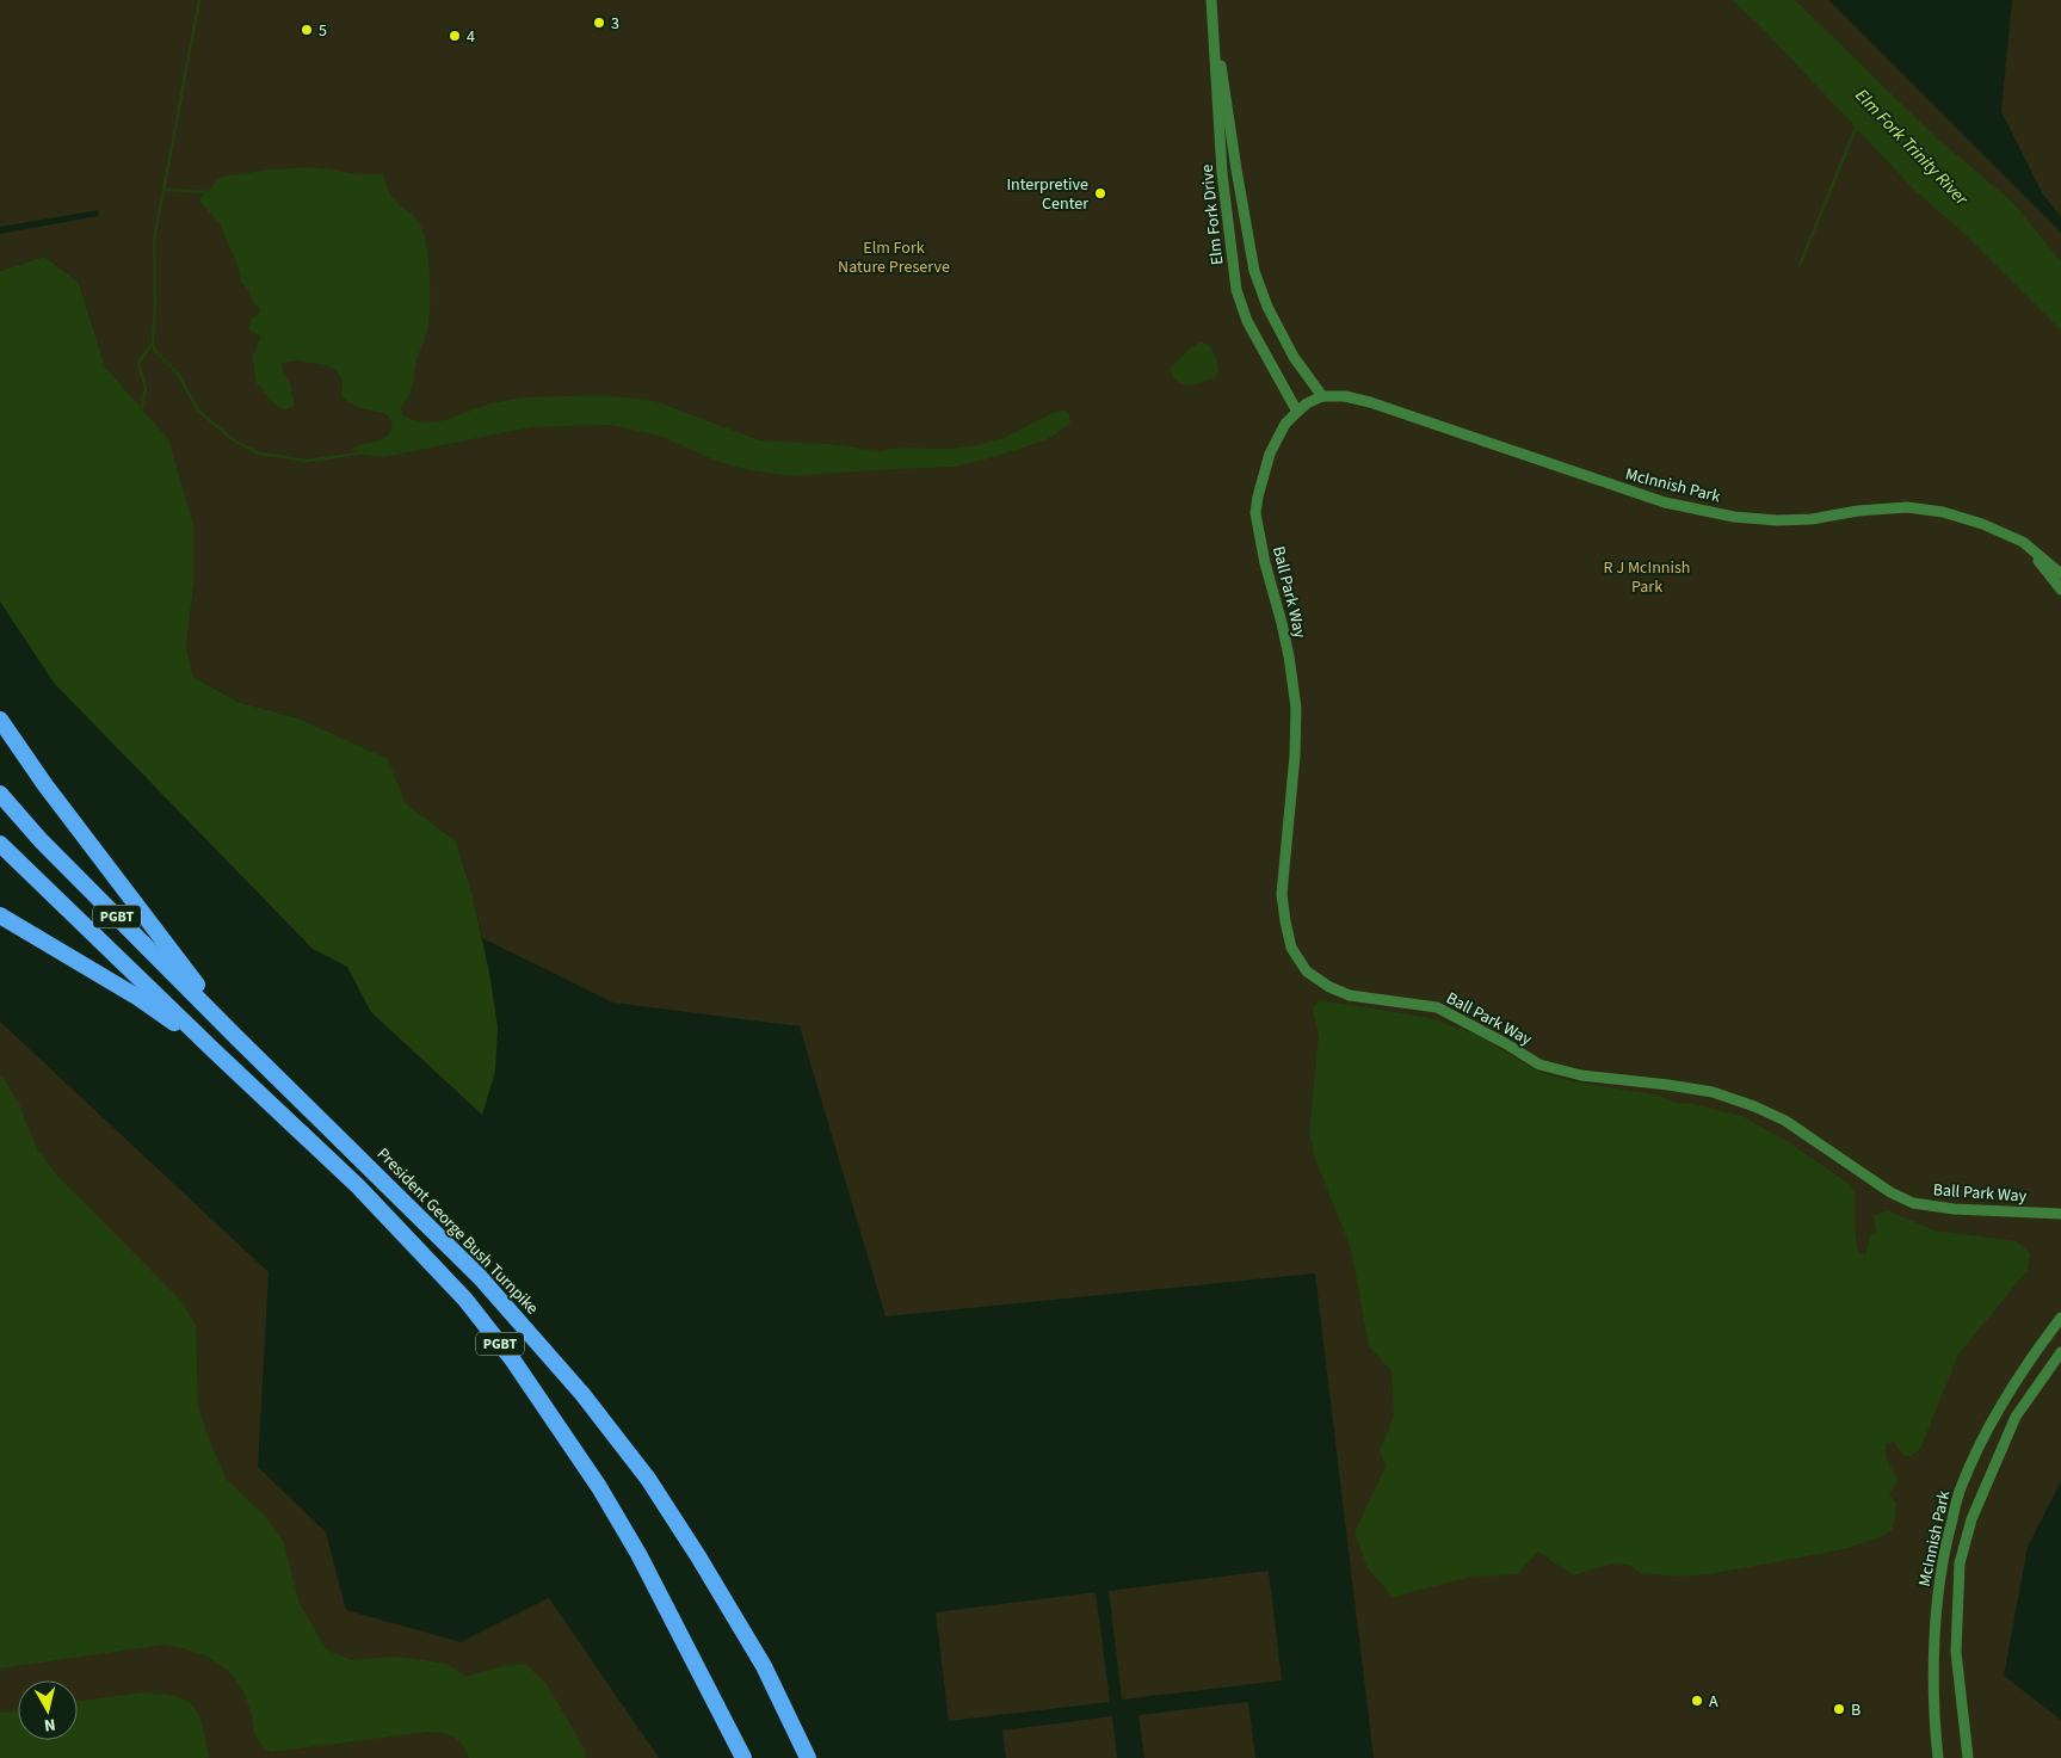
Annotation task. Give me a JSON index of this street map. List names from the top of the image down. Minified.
{"streets":{"highway":["PGBT","President George Bush Turnpike"],"street":["Elm Fork Drive","McInnish Park","Ball Park Way"]},"crossings":[["Elm Fork Drive","McInnish Park"],["Elm Fork Drive","Ball Park Way"],["McInnish Park","Ball Park Way"]],"water":["Elm Fork Trinity River"],"parks":["Elm Fork Nature Preserve","R J McInnish Park"],"places":["3","5","4","Interpretive Center","A","B"],"north":"bottom"}
